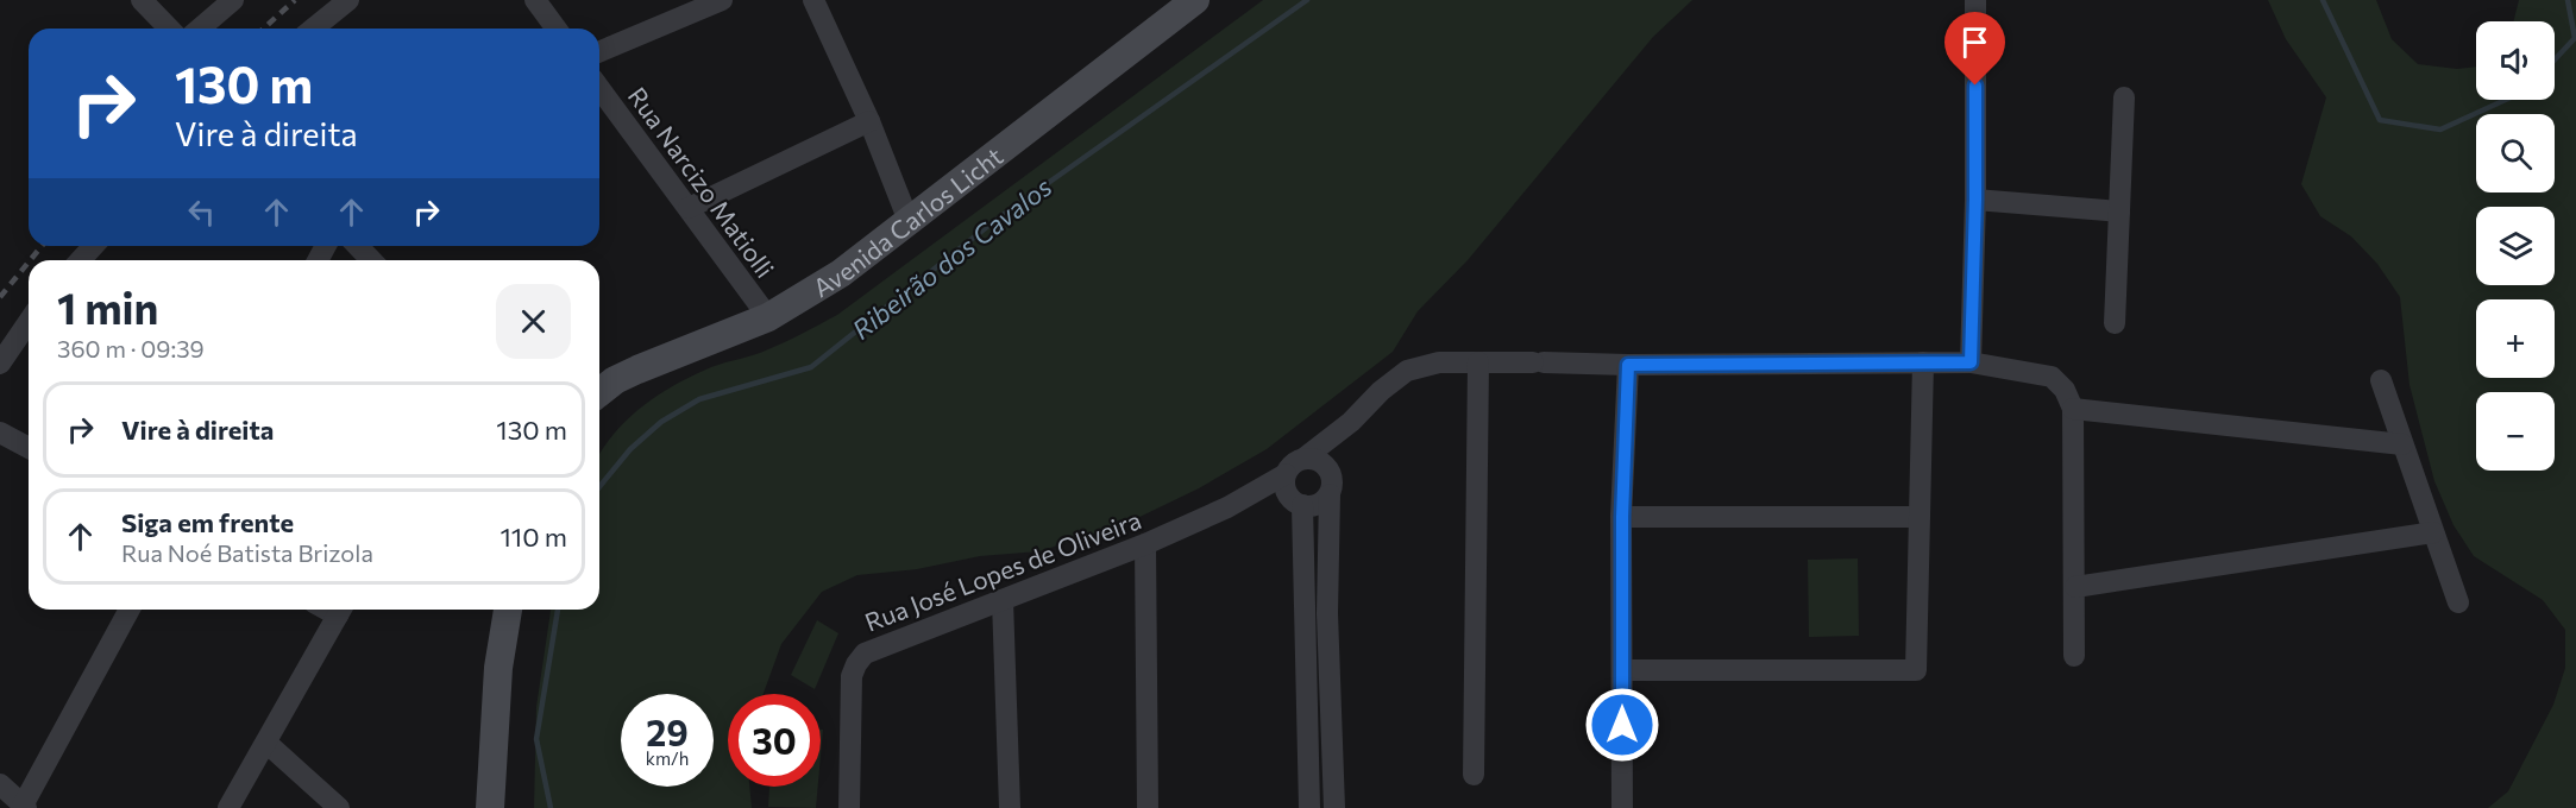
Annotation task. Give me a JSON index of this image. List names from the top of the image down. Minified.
{"streets":{"main road":["Avenida Carlos Licht"],"street":["Rua Narcizo Matiolli","Rua José Lopes de Oliveira"]},"crossings":[["Rua Narcizo Matiolli","Avenida Carlos Licht"]],"water":["Ribeirão dos Cavalos"],"page":{"map_buttons":["+","−"],"turn":["130 m","Vire à direita"],"heading":["1 min","360 m · 09:39"],"list":[{"name":"Vire à direita","value":"130 m"},{"name":"Siga em frente","note":"Rua Noé Batista Brizola","value":"110 m"}],"speed":"29 km/h","limit":"30"}}
